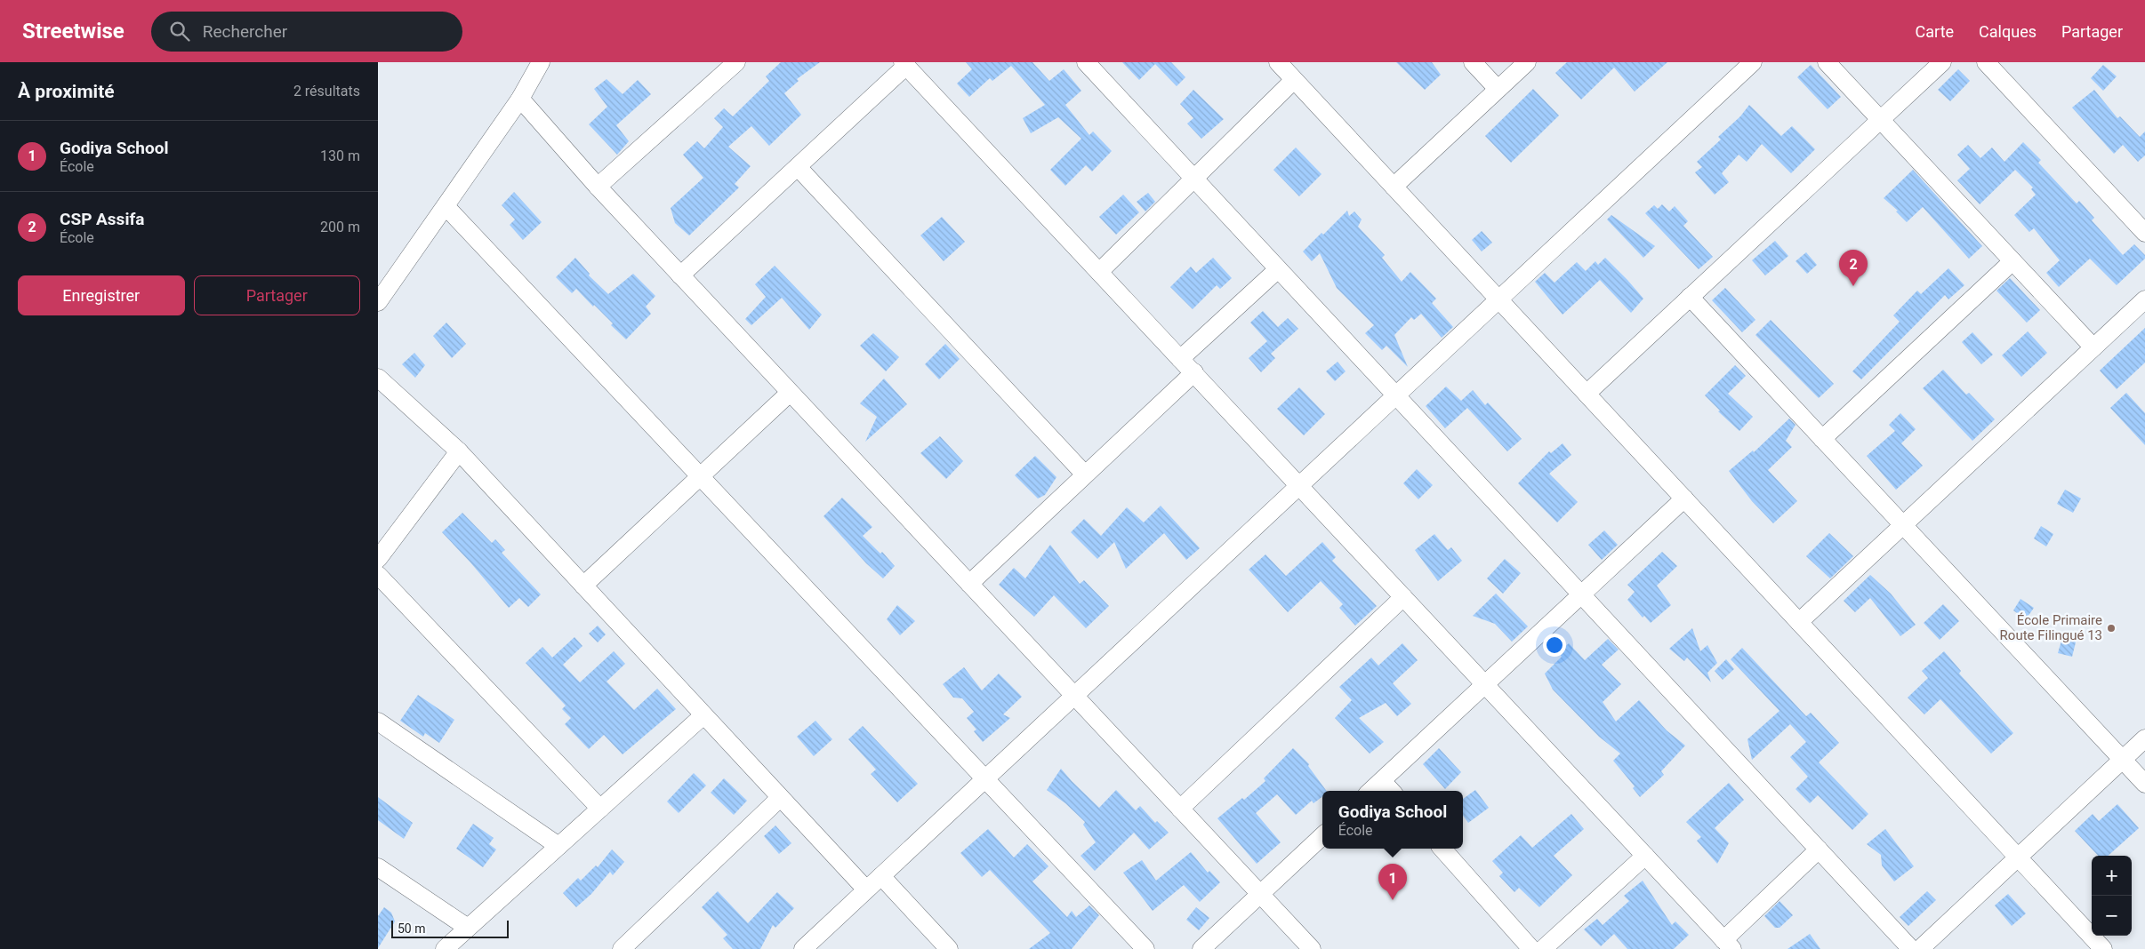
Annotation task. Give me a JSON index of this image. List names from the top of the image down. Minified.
{"places":["École Primaire Route Filingué 13"],"scale_bar":"50 m","page":{"header":"Streetwise","search":"Rechercher","nav":["Carte","Calques","Partager"],"heading":["À proximité","2 résultats"],"list":[{"mark":"1","name":"Godiya School","note":"École","value":"130 m"},{"mark":"2","name":"CSP Assifa","note":"École","value":"200 m"}],"pins":["2","1"],"buttons":["Enregistrer","Partager"],"popup":["Godiya School","École"],"map_buttons":["+","−"],"scale":"50 m"}}
